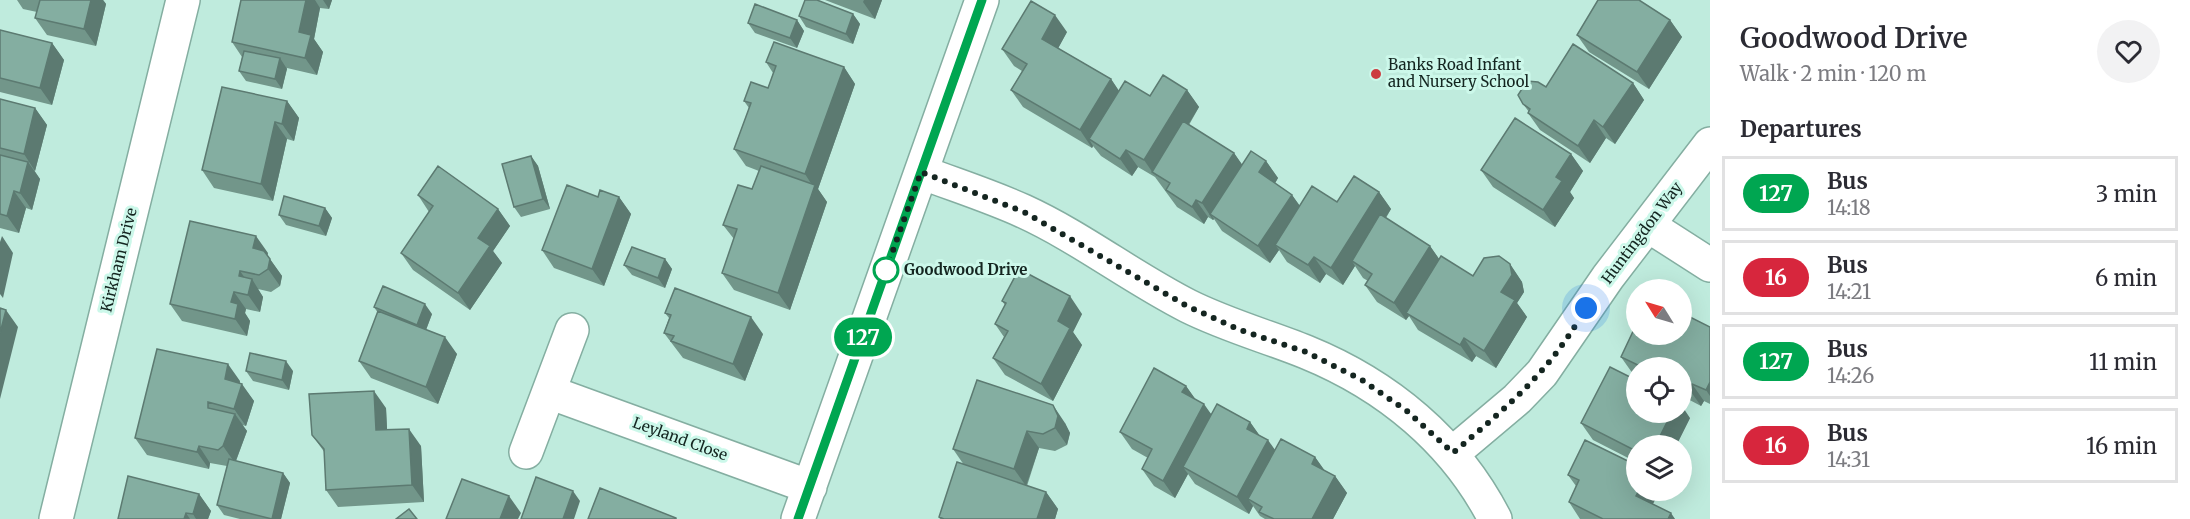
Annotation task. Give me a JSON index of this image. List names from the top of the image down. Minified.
{"streets":{"street":["Huntingdon Way","Kirkham Drive","Leyland Close"]},"places":["Banks Road Infant and Nursery School","Goodwood Drive"],"lines":["bus line 127"],"north":"top left","page":{"on_map":"127","heading":[["Goodwood Drive","Walk · 2 min · 120 m"],"Departures"],"list":[{"mark":"127","name":"Bus","note":"14:18","value":"3 min"},{"mark":"16","name":"Bus","note":"14:21","value":"6 min"},{"mark":"127","name":"Bus","note":"14:26","value":"11 min"},{"mark":"16","name":"Bus","note":"14:31","value":"16 min"}]}}
